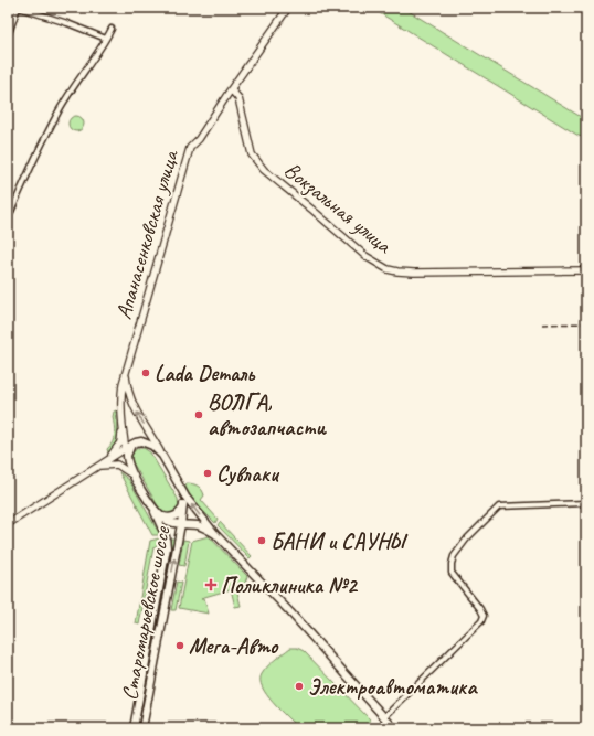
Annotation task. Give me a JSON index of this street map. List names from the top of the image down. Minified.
{"streets":{"main road":["Вокзальная улица","Апанасенковская улица","Старомарьевское шоссе"]},"crossings":[["Вокзальная улица","Апанасенковская улица"]],"places":{"other":["Lada Dеталь","ВОЛГА, автозапчасти","Сувлаки","БАНИ и САУНЫ","Мега-Авто","Электроавтоматика"],"health":["Поликлиника №2"]}}
